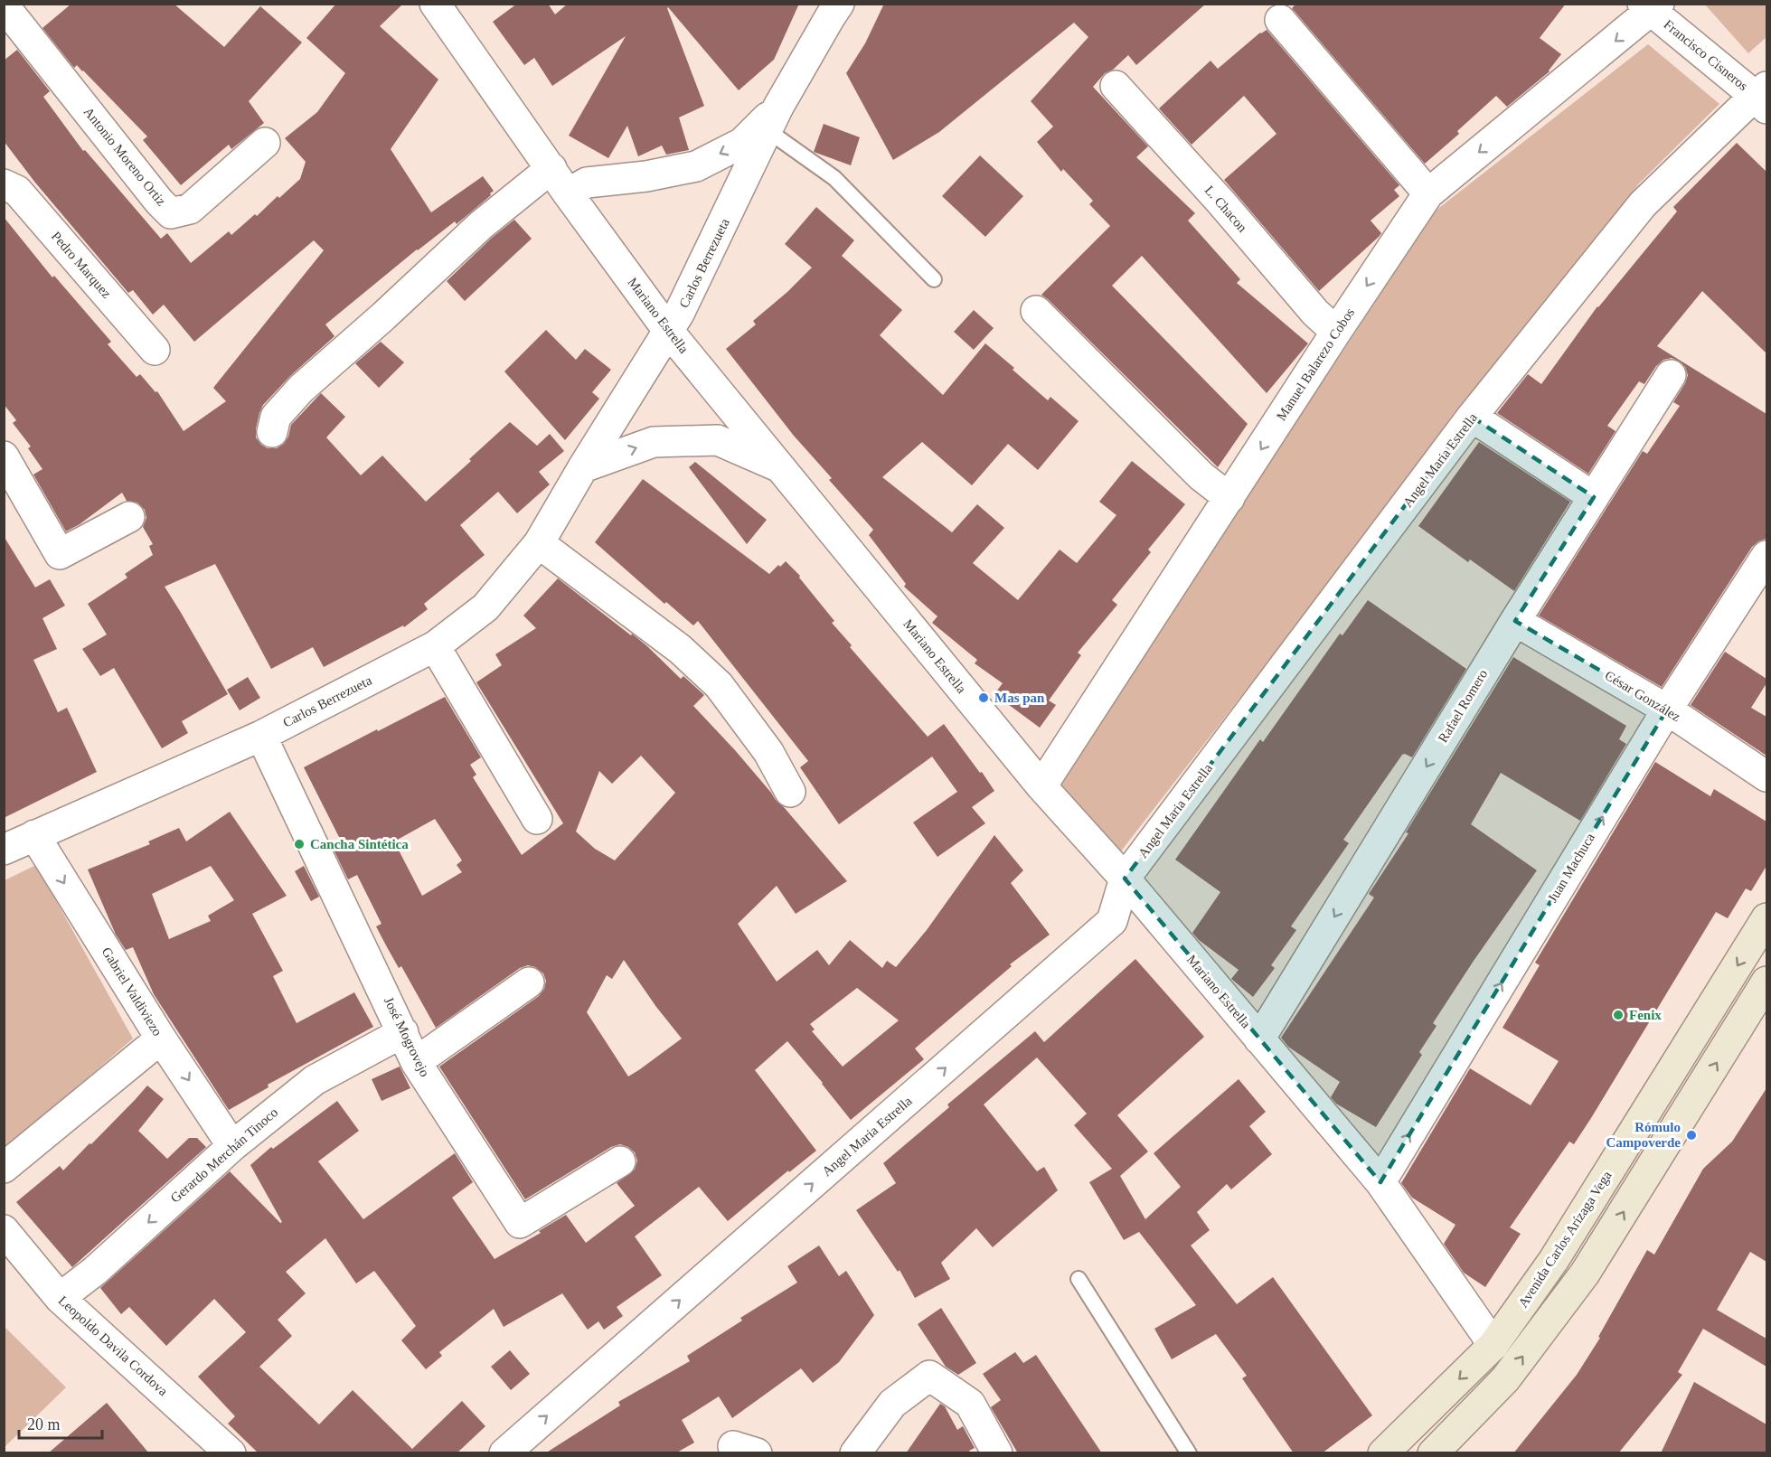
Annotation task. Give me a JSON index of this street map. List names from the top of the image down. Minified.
{"streets":{"street":["Francisco Cisneros","Antonio Moreno Ortiz","L. Chacon","Carlos Berrezueta","Pedro Marquez","Mariano Estrella","Manuel Balarezo Cobos","Angel Maria Estrella","César González","Rafael Romero","Juan Machuca","Gabriel Valdiviezo","José Mogrovejo","Gerardo Merchán Tinoco","Avenida Carlos Arízaga Vega","Leopoldo Davila Cordova"]},"crossings":[["Francisco Cisneros","Manuel Balarezo Cobos"],["Francisco Cisneros","Angel Maria Estrella"],["L. Chacon","Manuel Balarezo Cobos"],["Carlos Berrezueta","Mariano Estrella"],["Carlos Berrezueta","Gabriel Valdiviezo"],["Carlos Berrezueta","José Mogrovejo"],["Mariano Estrella","Manuel Balarezo Cobos"],["Mariano Estrella","Angel Maria Estrella"],["Mariano Estrella","Rafael Romero"],["Mariano Estrella","Juan Machuca"],["Mariano Estrella","Avenida Carlos Arízaga Vega"],["César González","Rafael Romero"],["César González","Juan Machuca"],["Gabriel Valdiviezo","Gerardo Merchán Tinoco"],["José Mogrovejo","Gerardo Merchán Tinoco"],["Gerardo Merchán Tinoco","Leopoldo Davila Cordova"]],"one_way":["Manuel Balarezo Cobos","Angel Maria Estrella","Rafael Romero","Gabriel Valdiviezo"],"places":["Mas pan","Cancha Sintética","Fenix","Rómulo Campoverde"],"scale_bar":"20 m"}
